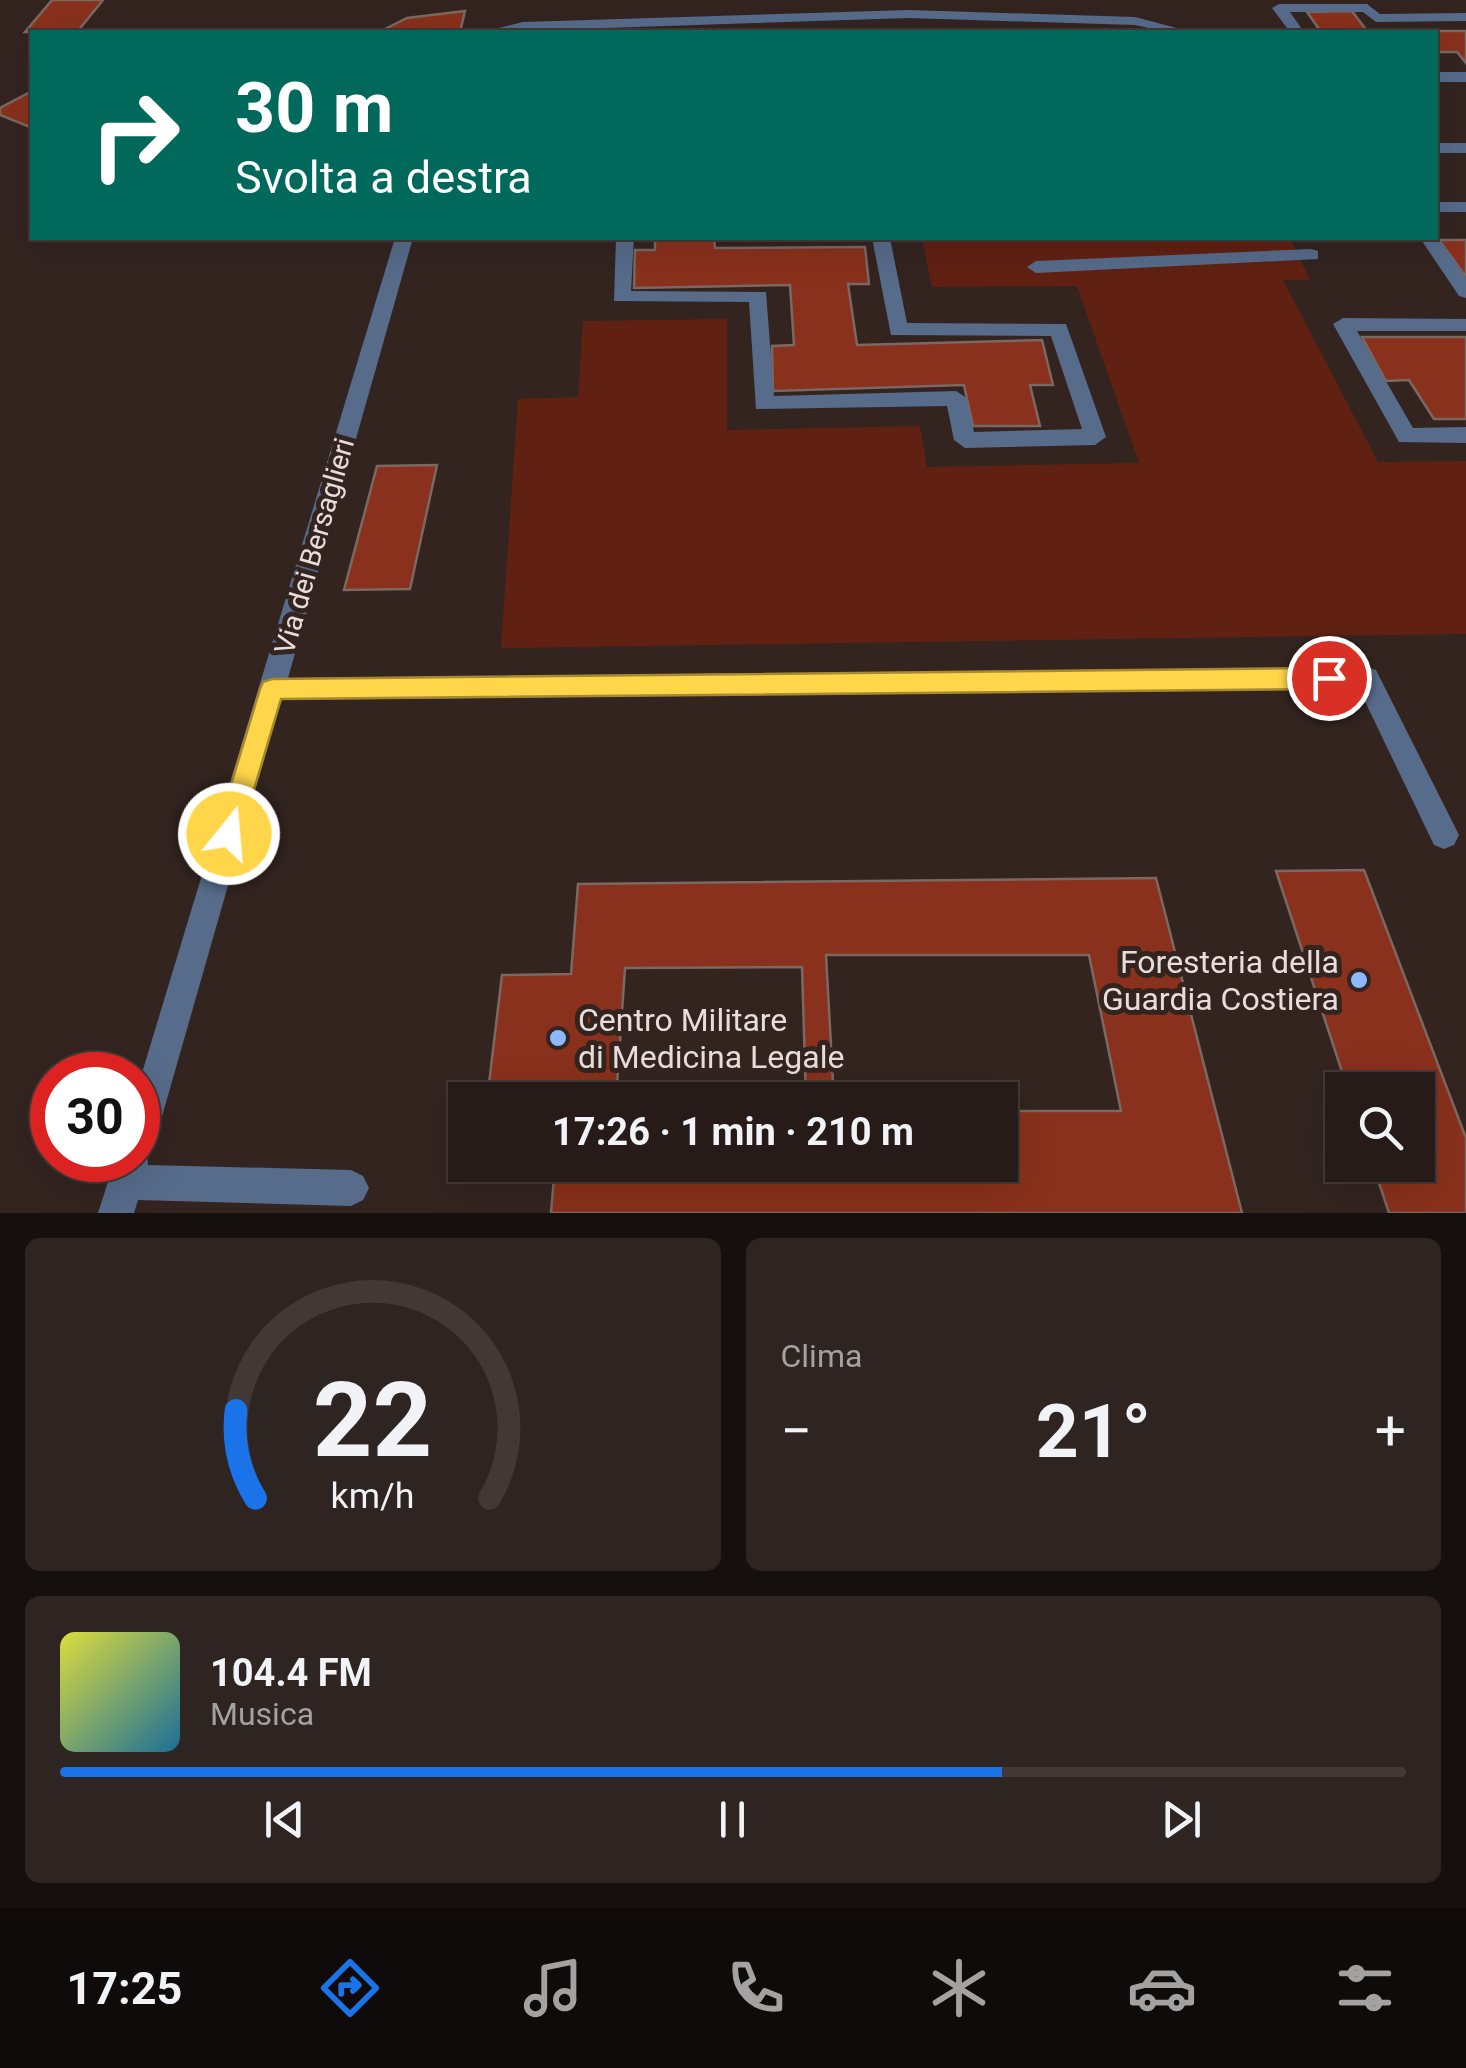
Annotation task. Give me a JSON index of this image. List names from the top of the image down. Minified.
{"streets":{"street":["Via dei Bersaglieri"]},"places":["Foresteria della Guardia Costiera","Centro Militare di Medicina Legale"],"page":{"turn":["30 m","Svolta a destra"],"limit":"30","trip":"17:26 · 1 min · 210 m","tile":"Clima","heat":["−","21°","+"],"song":["104.4 FM","Musica"],"tabs":"17:25","gauge":["22","km/h"]}}
